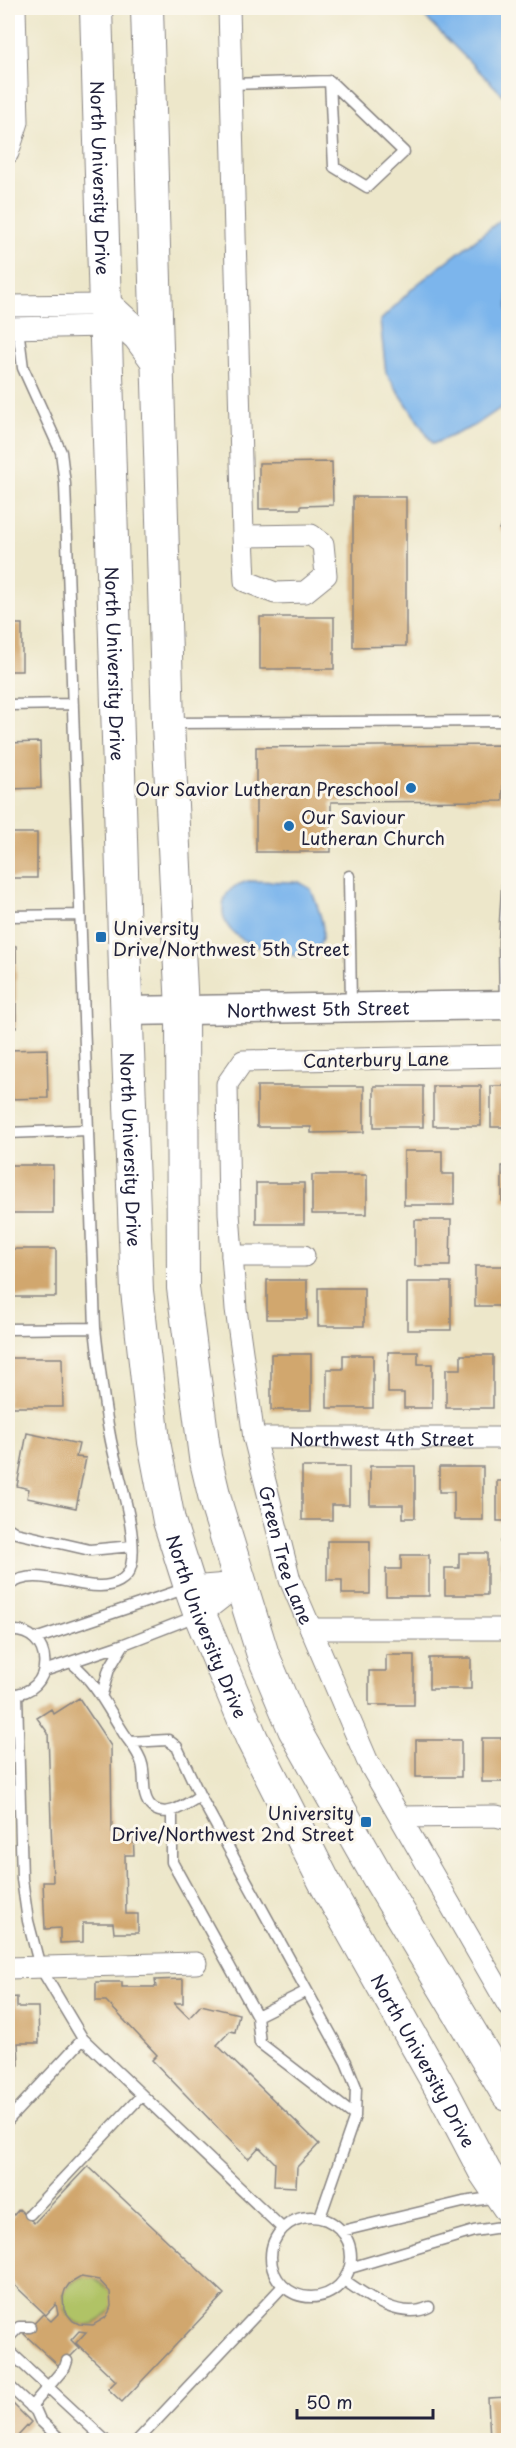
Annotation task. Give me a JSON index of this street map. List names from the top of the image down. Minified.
{"streets":{"main road":["North University Drive"],"street":["Northwest 5th Street","Canterbury Lane","Northwest 4th Street","Green Tree Lane"]},"crossings":[["North University Drive","Northwest 5th Street"],["Canterbury Lane","Green Tree Lane"],["Northwest 4th Street","Green Tree Lane"]],"places":{"other":["Our Savior Lutheran Preschool","Our Saviour Lutheran Church"],"transit":["University Drive/Northwest 5th Street","University Drive/Northwest 2nd Street"]},"scale_bar":"50 m"}
